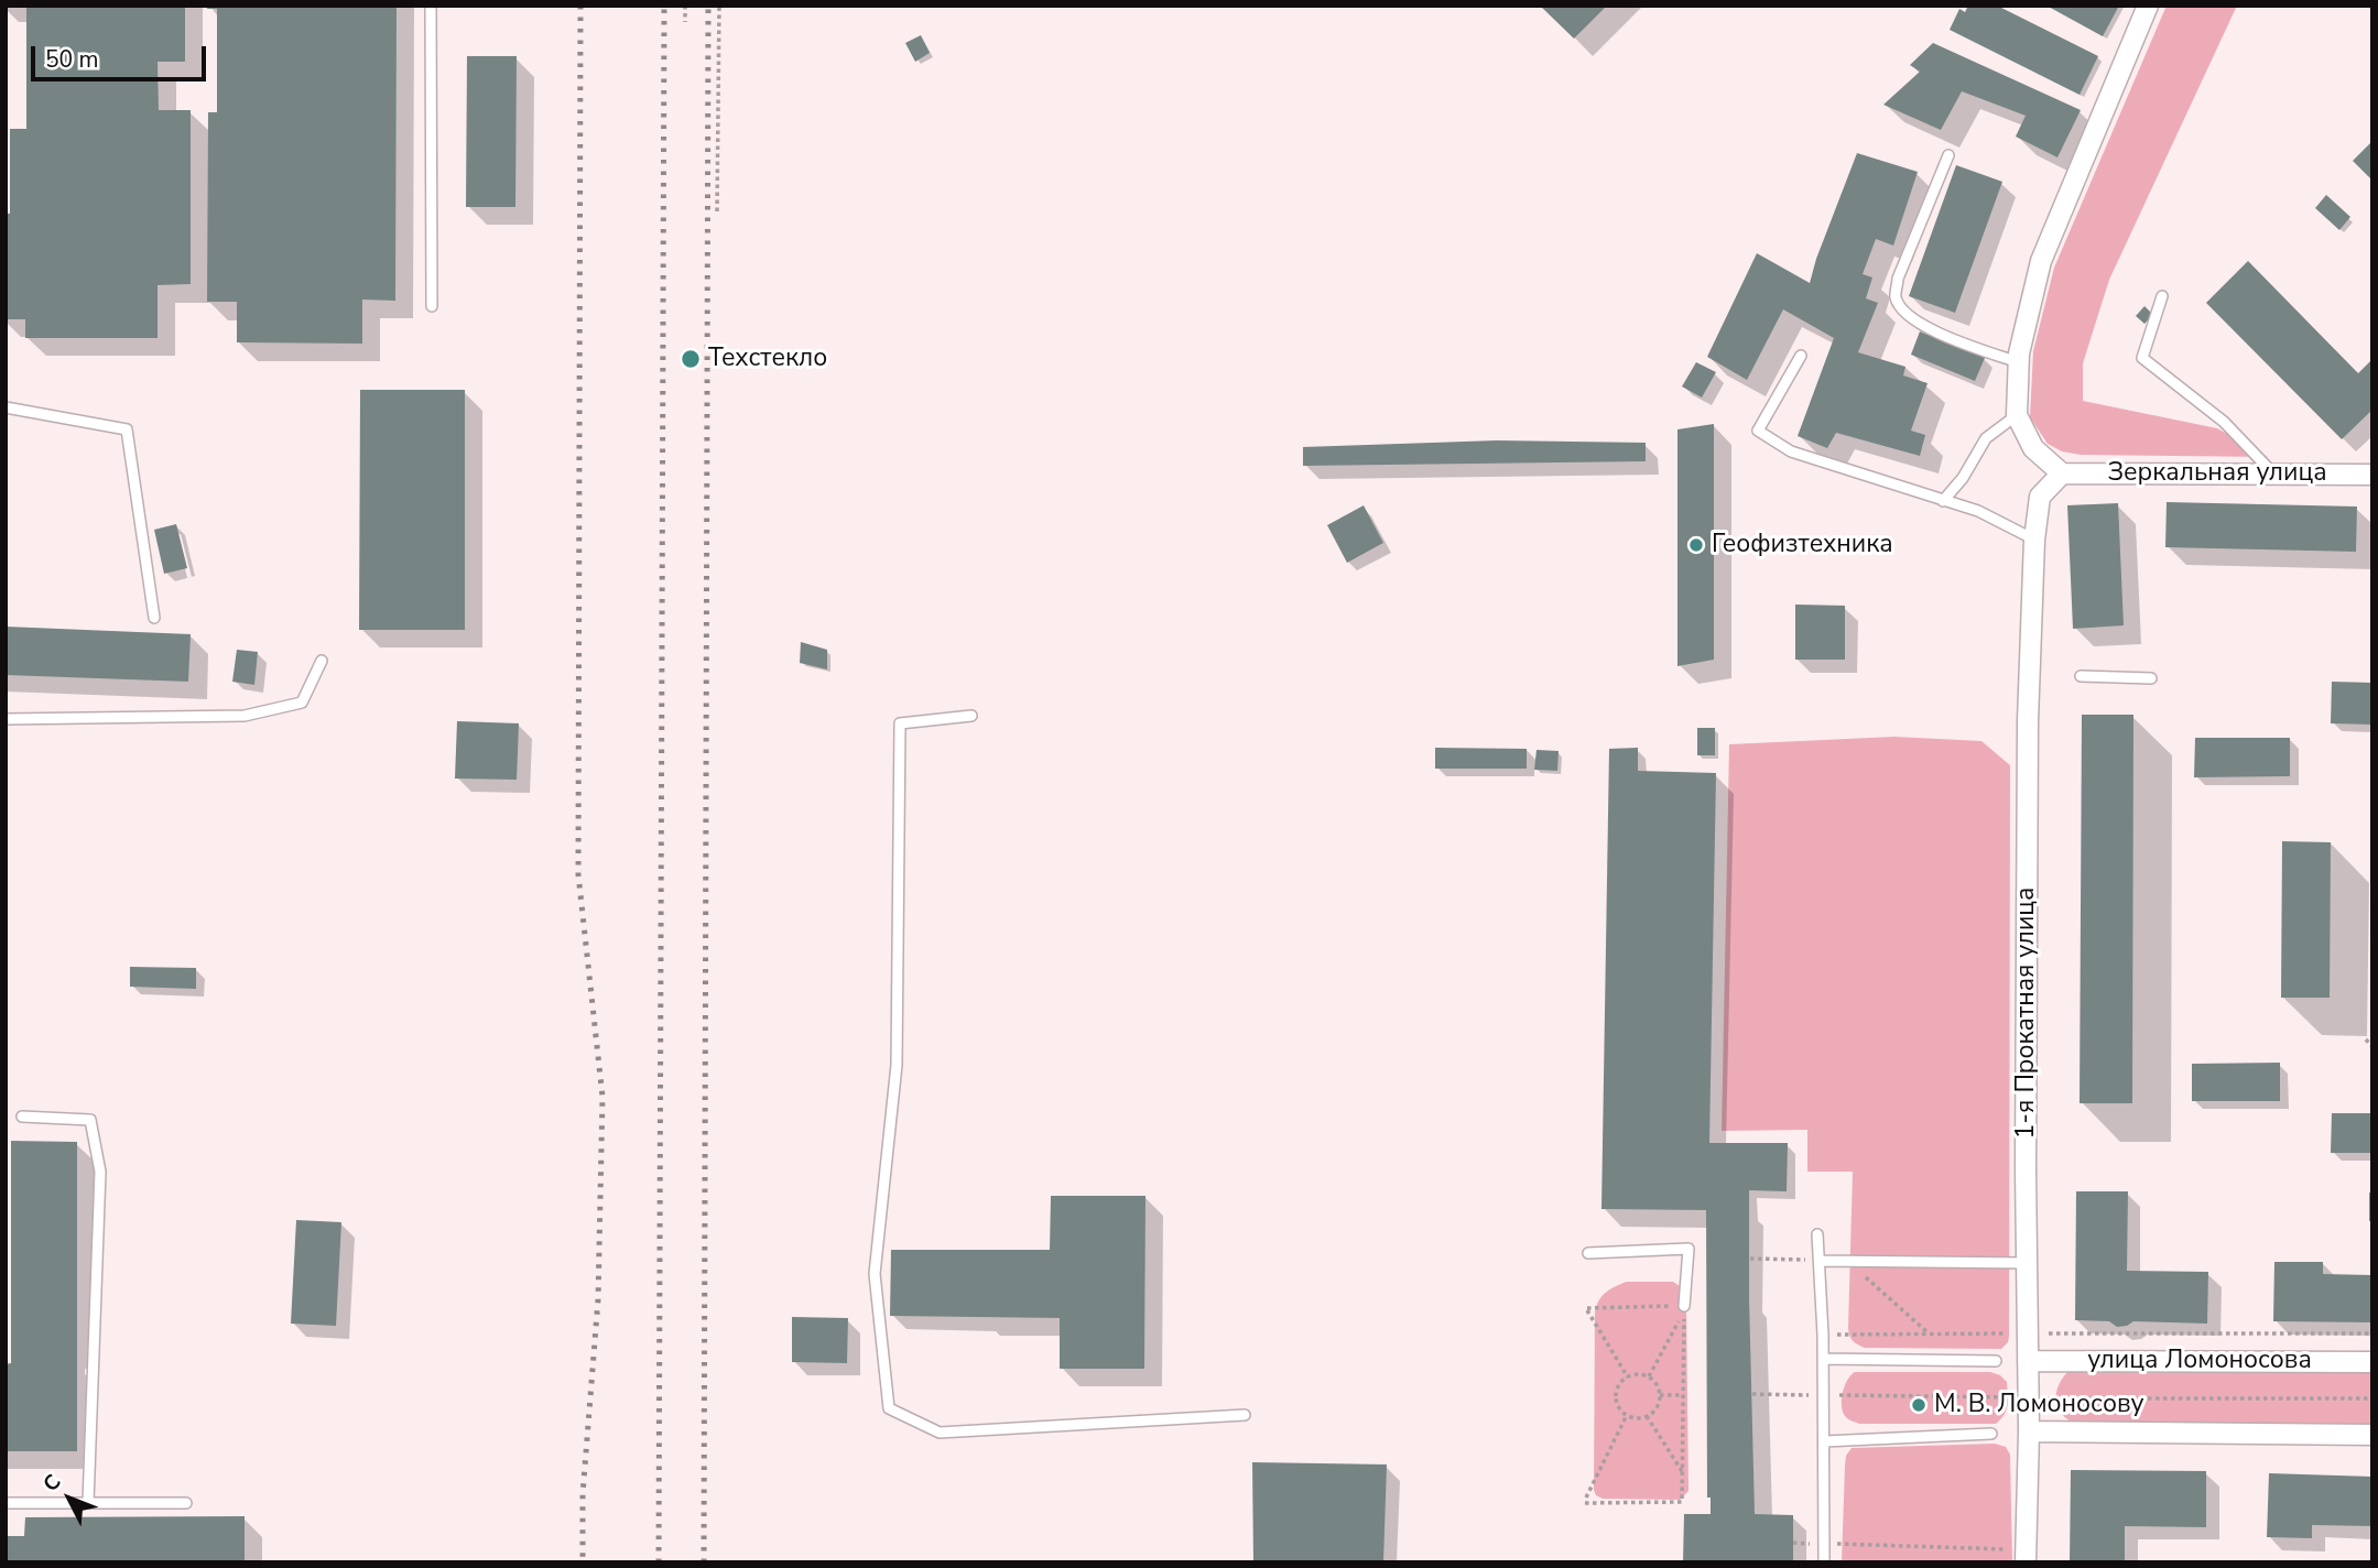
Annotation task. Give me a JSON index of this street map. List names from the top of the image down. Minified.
{"streets":{"street":["Зеркальная улица","1-я Прокатная улица","улица Ломоносова"]},"crossings":[["Зеркальная улица","1-я Прокатная улица"],["1-я Прокатная улица","улица Ломоносова"]],"places":["Техстекло","Геофизтехника","М. В. Ломоносову"],"scale_bar":"50 m","north":"top left"}
